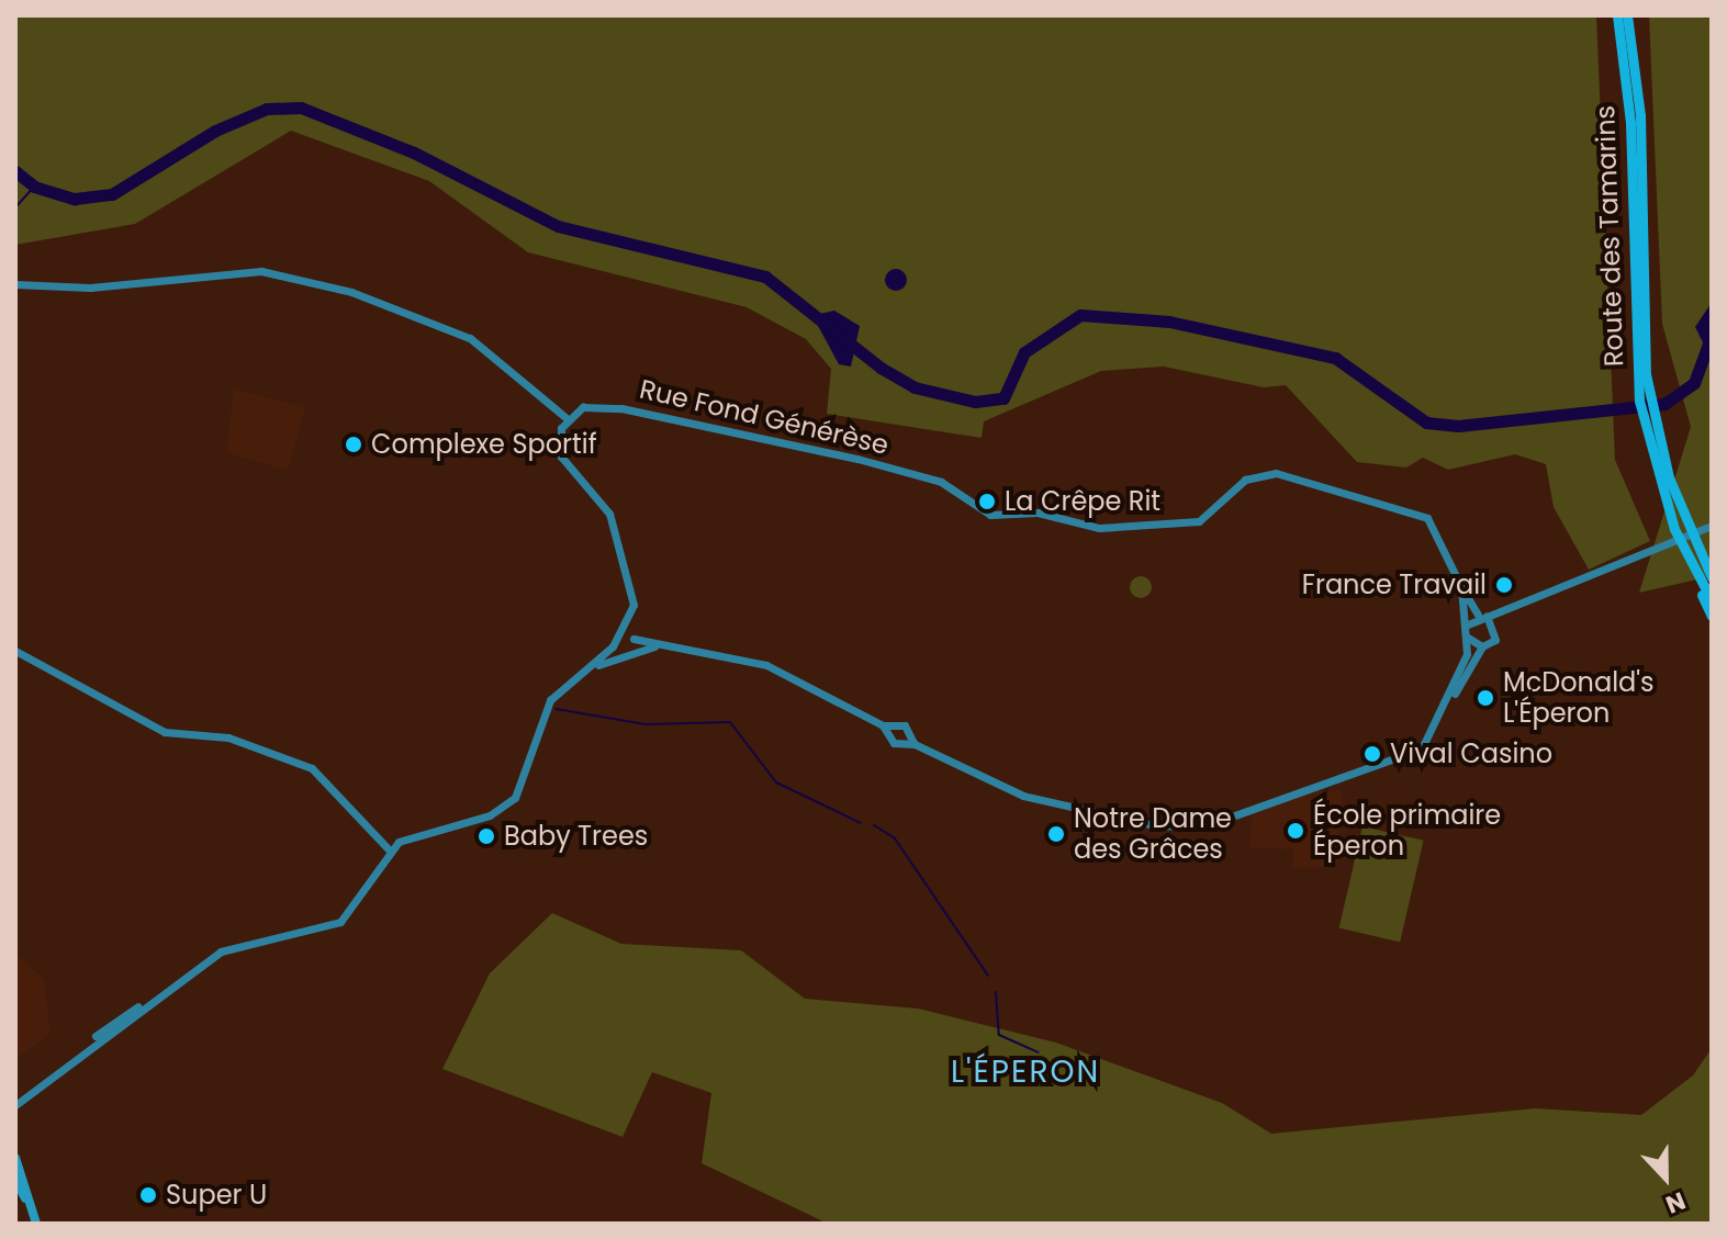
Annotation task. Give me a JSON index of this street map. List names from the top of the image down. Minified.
{"streets":{"highway":["Route des Tamarins"],"main road":["Rue Fond Générèse"]},"districts":["L'ÉPERON"],"places":["Complexe Sportif","La Crêpe Rit","France Travail","McDonald's L'Éperon","Vival Casino","École primaire Éperon","Notre Dame des Grâces","Baby Trees","Super U"],"north":"bottom"}
